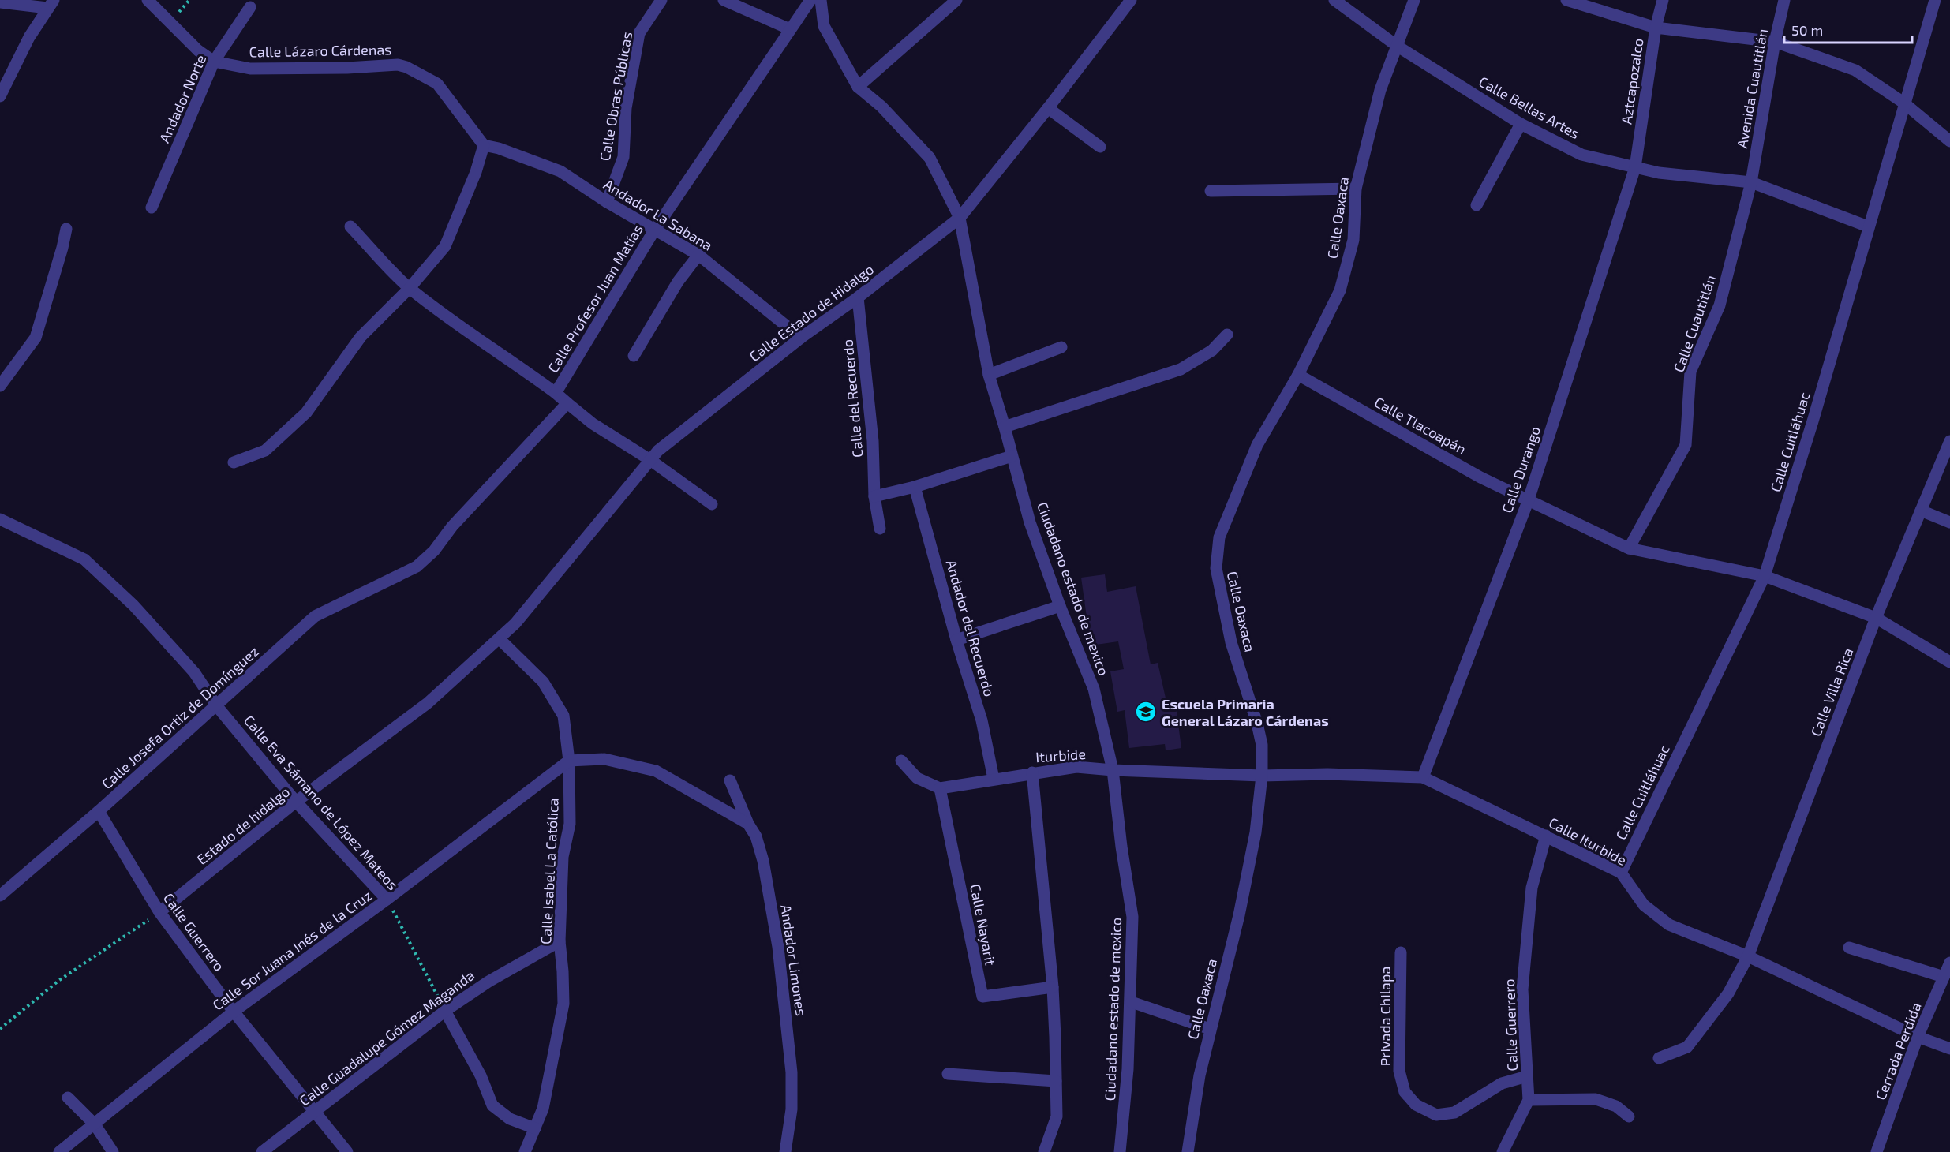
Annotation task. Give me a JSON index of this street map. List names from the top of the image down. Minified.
{"streets":{"street":["Calle Lázaro Cárdenas","Aztcapozalco","Avenida Cuautitlán","Calle Obras Públicas","Andador Norte","Calle Bellas Artes","Andador La Sabana","Calle Oaxaca","Calle Profesor Juan Matías","Calle Estado de Hidalgo","Calle Cuautitlán","Calle del Recuerdo","Calle Tlacoapán","Calle Cuitláhuac","Calle Durango","Ciudadano estado de mexico","Andador del Recuerdo","Calle Villa Rica","Calle Josefa Ortiz de Domínguez","Iturbide","Calle Eva Sámano de López Mateos","Estado de hidalgo","Calle Iturbide","Calle Isabel La Católica","Calle Nayarit","Calle Guerrero","Calle Sor Juana Inés de la Cruz","Andador Limones","Privada Chilapa","Calle Guadalupe Gómez Maganda","Cerrada Perdida"]},"crossings":[["Calle Lázaro Cárdenas","Andador Norte"],["Calle Lázaro Cárdenas","Andador La Sabana"],["Aztcapozalco","Calle Bellas Artes"],["Aztcapozalco","Calle Durango"],["Avenida Cuautitlán","Calle Bellas Artes"],["Avenida Cuautitlán","Calle Cuautitlán"],["Calle Obras Públicas","Andador La Sabana"],["Calle Bellas Artes","Calle Oaxaca"],["Calle Bellas Artes","Calle Cuautitlán"],["Calle Bellas Artes","Calle Cuitláhuac"],["Calle Bellas Artes","Calle Durango"],["Andador La Sabana","Calle Profesor Juan Matías"],["Andador La Sabana","Calle Estado de Hidalgo"],["Calle Oaxaca","Calle Tlacoapán"],["Calle Oaxaca","Iturbide"],["Calle Oaxaca","Calle Iturbide"],["Calle Profesor Juan Matías","Calle Estado de Hidalgo"],["Calle Profesor Juan Matías","Calle Josefa Ortiz de Domínguez"],["Calle Estado de Hidalgo","Calle del Recuerdo"],["Calle Estado de Hidalgo","Ciudadano estado de mexico"],["Calle Estado de Hidalgo","Estado de hidalgo"],["Calle Estado de Hidalgo","Calle Isabel La Católica"],["Calle Cuautitlán","Calle Tlacoapán"],["Calle Tlacoapán","Calle Cuitláhuac"],["Calle Tlacoapán","Calle Durango"],["Calle Tlacoapán","Calle Villa Rica"],["Calle Cuitláhuac","Calle Iturbide"],["Calle Durango","Calle Iturbide"],["Ciudadano estado de mexico","Iturbide"],["Andador del Recuerdo","Iturbide"],["Calle Villa Rica","Calle Iturbide"],["Calle Josefa Ortiz de Domínguez","Calle Eva Sámano de López Mateos"],["Calle Josefa Ortiz de Domínguez","Calle Guerrero"],["Iturbide","Calle Iturbide"],["Iturbide","Calle Nayarit"],["Calle Eva Sámano de López Mateos","Estado de hidalgo"],["Calle Eva Sámano de López Mateos","Calle Sor Juana Inés de la Cruz"],["Calle Eva Sámano de López Mateos","Calle Guadalupe Gómez Maganda"],["Estado de hidalgo","Calle Isabel La Católica"],["Estado de hidalgo","Calle Guerrero"],["Calle Iturbide","Calle Guerrero"],["Calle Iturbide","Cerrada Perdida"],["Calle Isabel La Católica","Calle Sor Juana Inés de la Cruz"],["Calle Isabel La Católica","Calle Guadalupe Gómez Maganda"],["Calle Guerrero","Calle Sor Juana Inés de la Cruz"],["Calle Guerrero","Privada Chilapa"],["Calle Guerrero","Calle Guadalupe Gómez Maganda"]],"places":{"school or university":["Escuela Primaria General Lázaro Cárdenas"]},"scale_bar":"50 m"}
